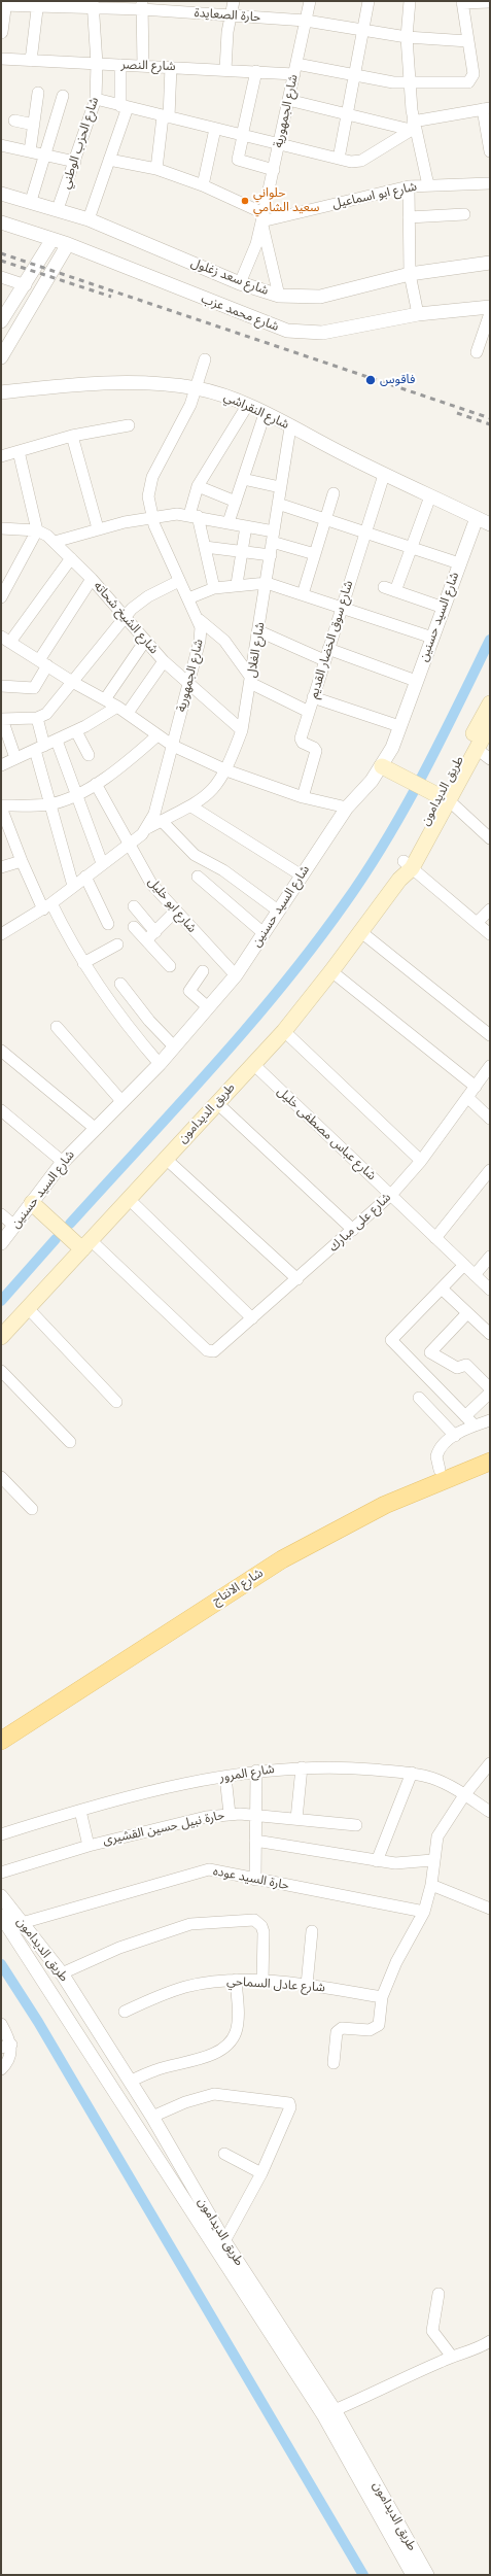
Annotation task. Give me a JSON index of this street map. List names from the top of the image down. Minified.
{"streets":{"main road":["طريق الديدامون","شارع الانتاج"],"street":["حارة الصعايدة","شارع النصر","شارع الجمهورية","شارع الحزب الوطني","شارع ابو اسماعيل","شارع سعد زغلول","شارع محمد عزب","شارع النقراشي","شارع السيد حسنين","شارع الشيخ شحاته","شارع سوق الخضار القديم","شارع الغلال","شارع ابو خليل","شارع عباس مصطفى خليل","شارع على مبارك","شارع المرور","حارة نبيل حسين القشيرى","حارة السيد عوده","شارع عادل السماحي"]},"crossings":[["حارة الصعايدة","شارع النصر"],["حارة الصعايدة","شارع الجمهورية"],["حارة الصعايدة","شارع الحزب الوطني"],["شارع النصر","شارع الجمهورية"],["شارع النصر","شارع الحزب الوطني"],["شارع الجمهورية","شارع ابو اسماعيل"],["شارع الجمهورية","شارع سعد زغلول"],["شارع الجمهورية","شارع النقراشي"],["شارع الجمهورية","شارع الشيخ شحاته"],["شارع الجمهورية","شارع الغلال"],["شارع الحزب الوطني","شارع سعد زغلول"],["شارع النقراشي","شارع السيد حسنين"],["شارع النقراشي","شارع سوق الخضار القديم"],["شارع النقراشي","شارع الغلال"],["شارع السيد حسنين","شارع ابو خليل"],["شارع الشيخ شحاته","شارع الغلال"],["طريق الديدامون","شارع عباس مصطفى خليل"],["طريق الديدامون","شارع على مبارك"],["طريق الديدامون","حارة السيد عوده"],["شارع عباس مصطفى خليل","شارع على مبارك"]],"places":["حلواني سعيد الشامي","فاقوس"]}
